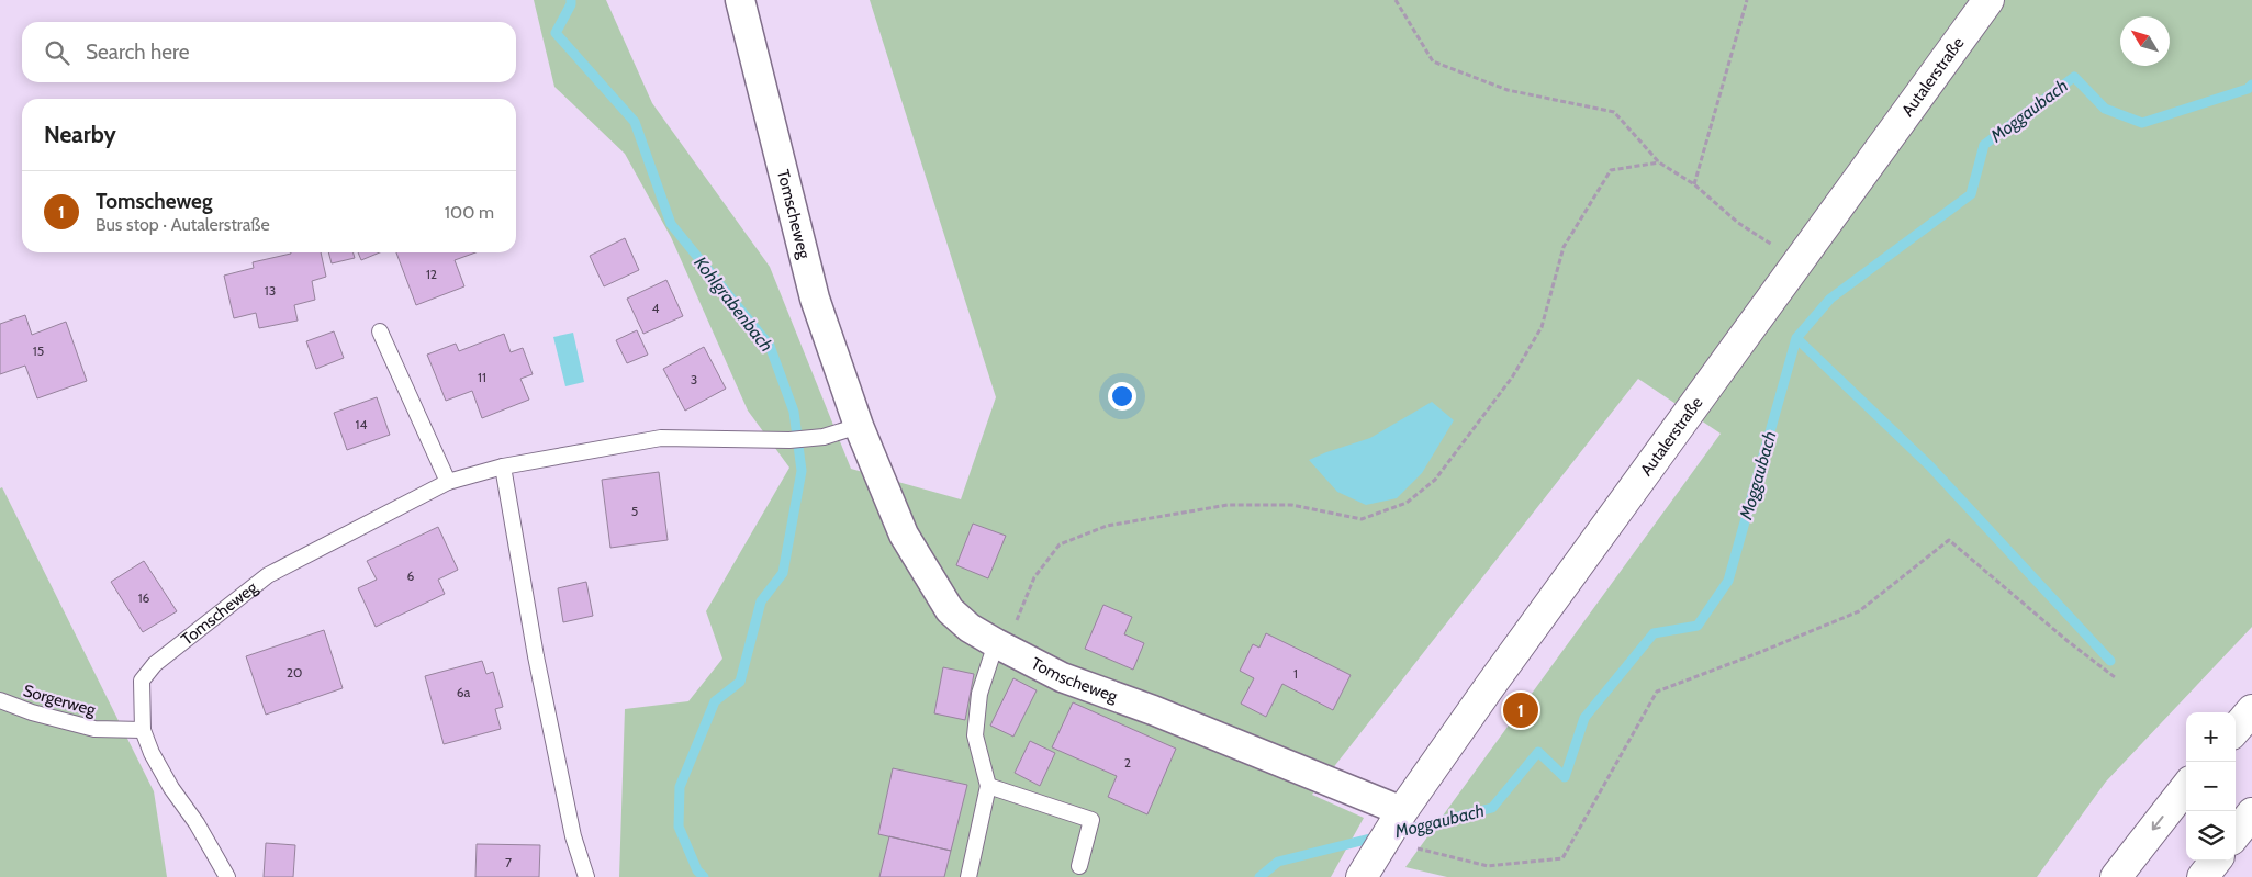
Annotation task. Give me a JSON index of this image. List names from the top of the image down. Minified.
{"streets":{"main road":["Autalerstraße"],"street":["Tomscheweg"],"lane":["Sorgerweg"]},"crossings":[["Autalerstraße","Tomscheweg"],["Tomscheweg","Sorgerweg"]],"water":["Moggaubach","Kohlgrabenbach"],"house_numbers":["12","13","4","15","11","3","14","5","6","16","20","1","6a","2","7"],"north":"top left","page":{"search":"Search here","heading":"Nearby","list":[{"mark":"1","name":"Tomscheweg","note":"Bus stop · Autalerstraße","value":"100 m"}],"pins":"1","map_buttons":["+","−"]}}
